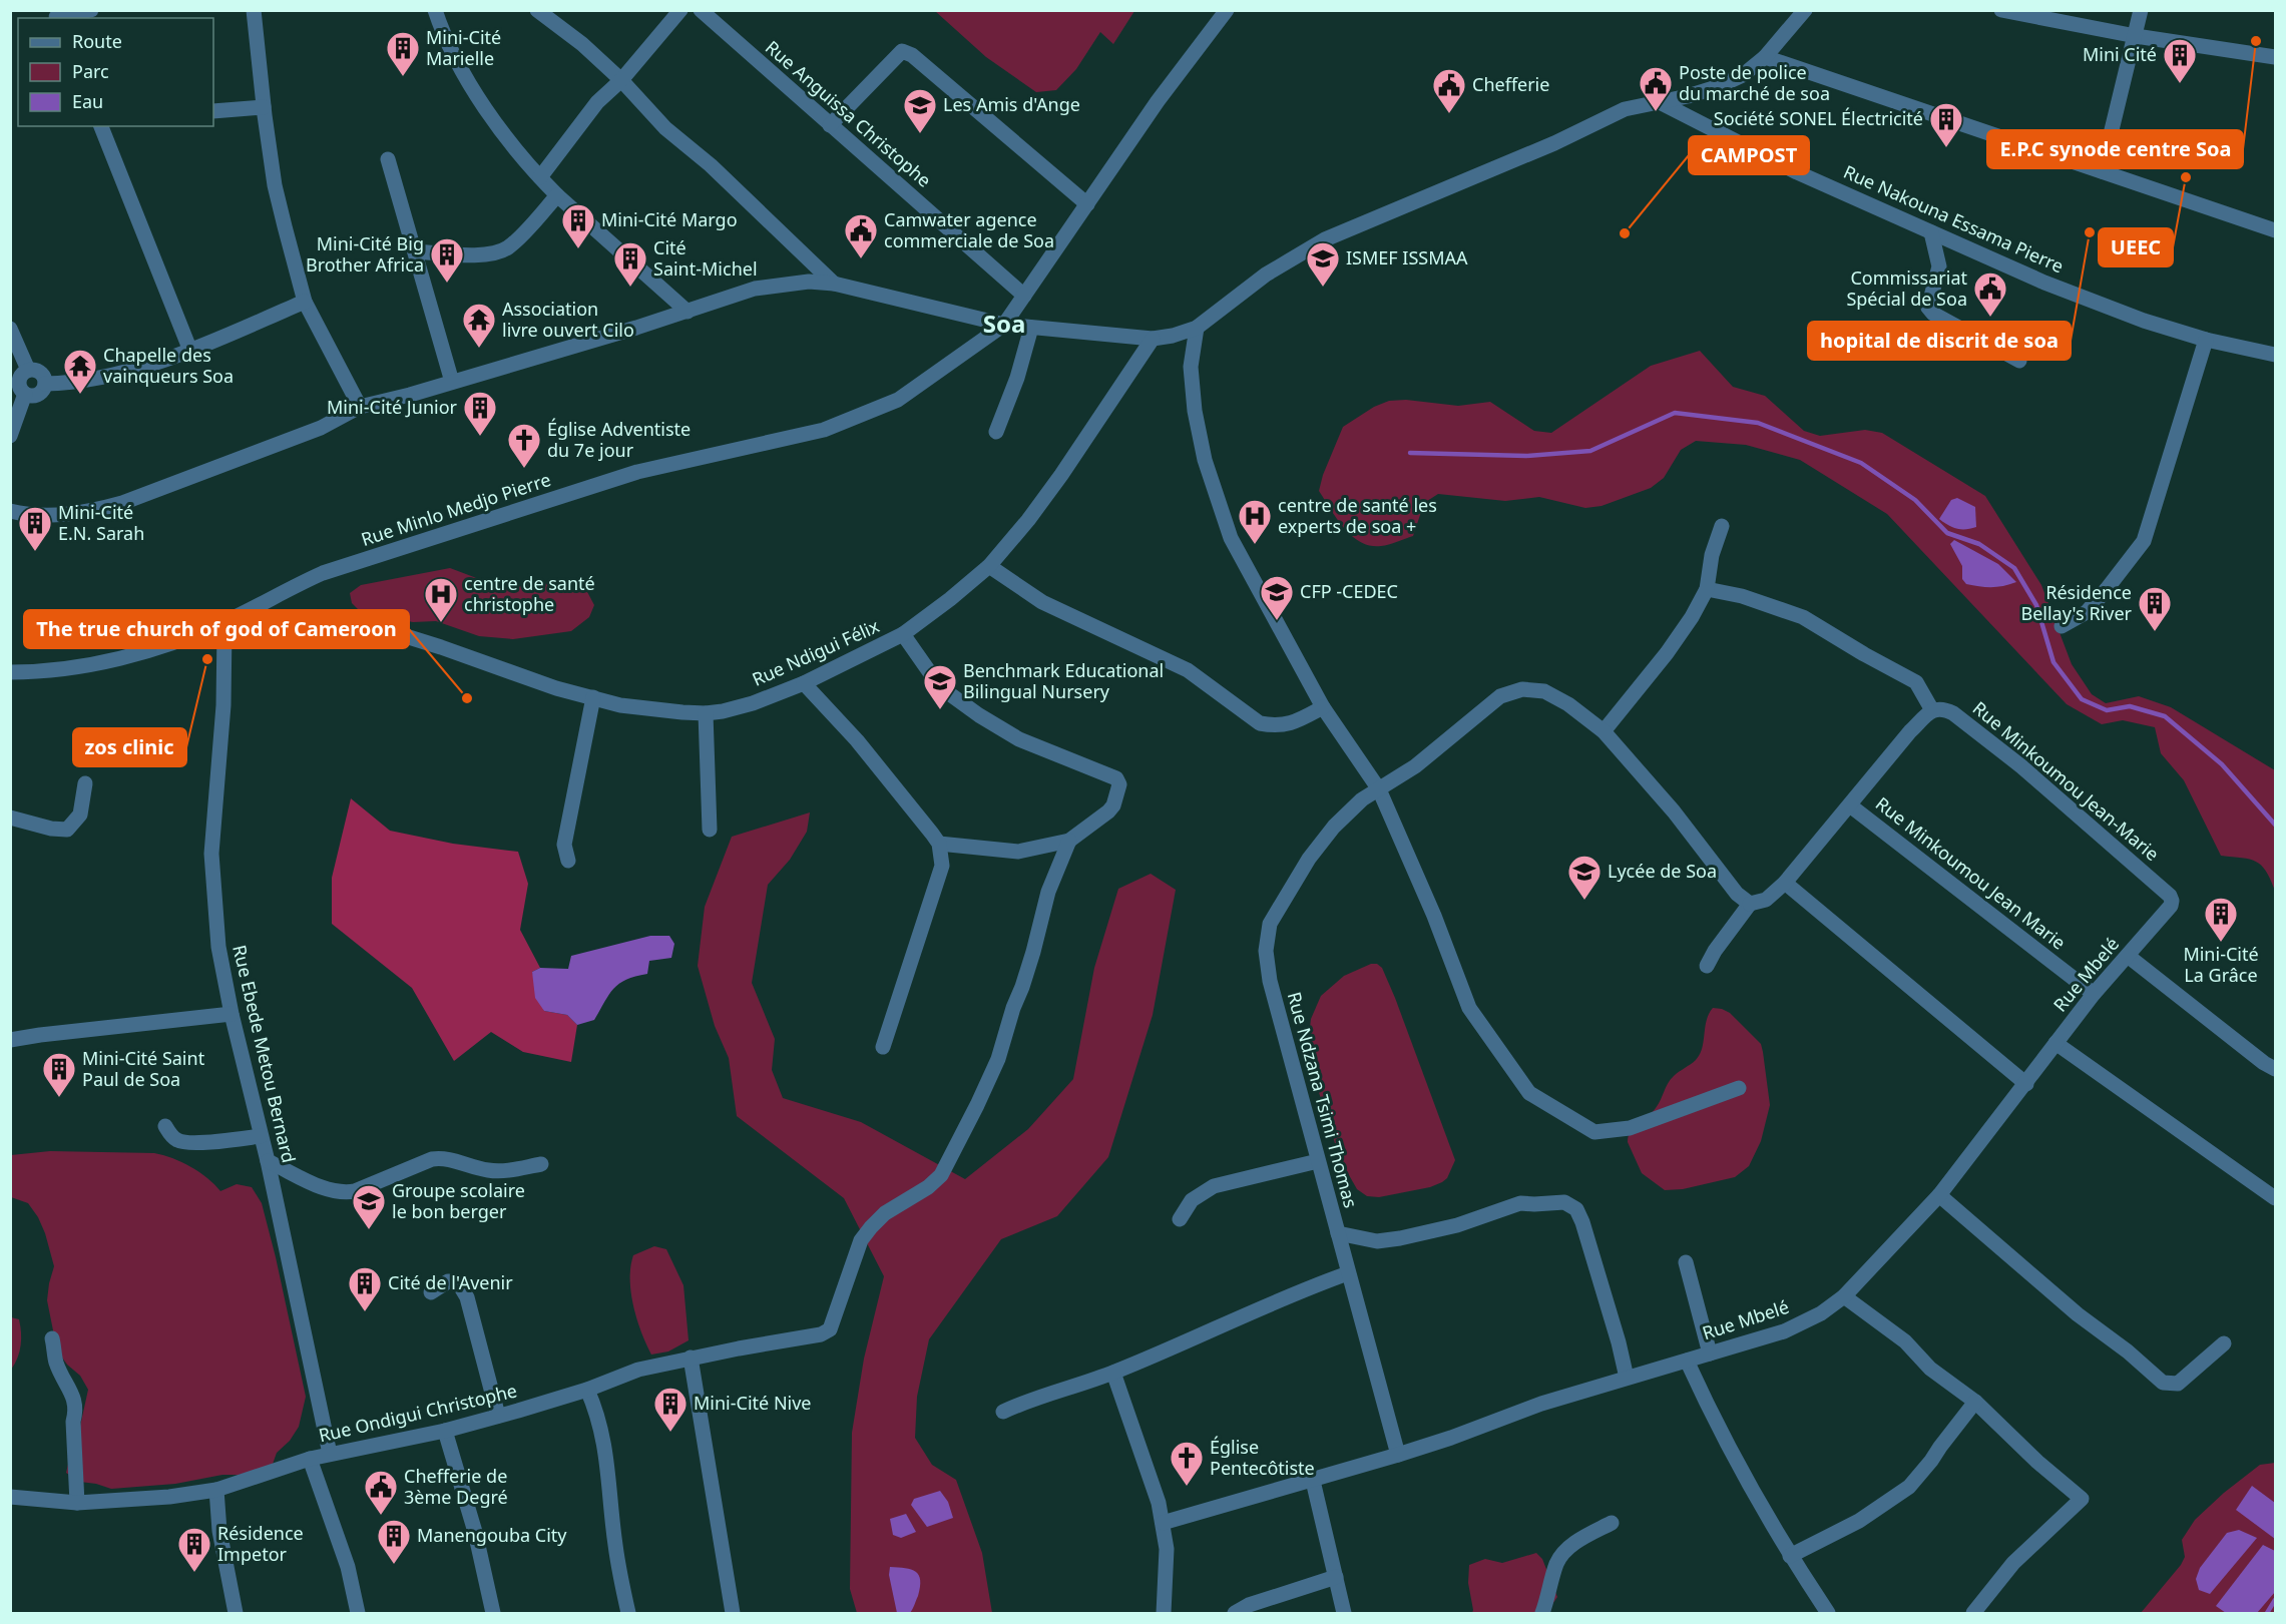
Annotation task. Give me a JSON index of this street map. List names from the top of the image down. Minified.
{"streets":{"street":["Rue Anguissa Christophe","Rue Nakouna Essama Pierre","Rue Minlo Medjo Pierre","Rue Ndigui Félix","Rue Minkoumou Jean-Marie","Rue Minkoumou Jean Marie","Rue Mbelé","Rue Ebede Metou Bernard","Rue Ndzana Tsimi Thomas","Rue Ondigui Christophe"]},"crossings":[["Rue Minlo Medjo Pierre","Rue Ndigui Félix"],["Rue Minlo Medjo Pierre","Rue Ebede Metou Bernard"],["Rue Ndigui Félix","Rue Ebede Metou Bernard"],["Rue Minkoumou Jean-Marie","Rue Mbelé"],["Rue Minkoumou Jean Marie","Rue Mbelé"],["Rue Mbelé","Rue Ndzana Tsimi Thomas"],["Rue Ebede Metou Bernard","Rue Ondigui Christophe"]],"districts":["Soa"],"places":{"other":["E.P.C synode centre Soa","UEEC","hopital de discrit de soa","CAMPOST","zos clinic","The true church of god of Cameroon"],"building":["Mini-Cité Marielle","Mini Cité","Société SONEL Électricité","Mini-Cité Margo","Mini-Cité Big Brother Africa","Cité Saint-Michel","Mini-Cité Junior","Mini-Cité E.N. Sarah","Résidence Bellay's River","Mini-Cité La Grâce","Mini-Cité Saint Paul de Soa","Cité de l'Avenir","Mini-Cité Nive","Manengouba City","Résidence Impetor"],"public building":["Poste de police du marché de soa","Chefferie","Camwater agence commerciale de Soa","Commissariat Spécial de Soa","Chefferie de 3ème Degré"],"school or university":["Les Amis d'Ange","ISMEF ISSMAA","CFP -CEDEC","Benchmark Educational Bilingual Nursery","Lycée de Soa","Groupe scolaire le bon berger"],"temple":["Association livre ouvert Cilo","Chapelle des vainqueurs Soa"],"church":["Église Adventiste du 7e jour","Église Pentecôtiste"],"hospital":["centre de santé les experts de soa +","centre de santé christophe"]},"legend":["Route","Parc","Eau"]}
